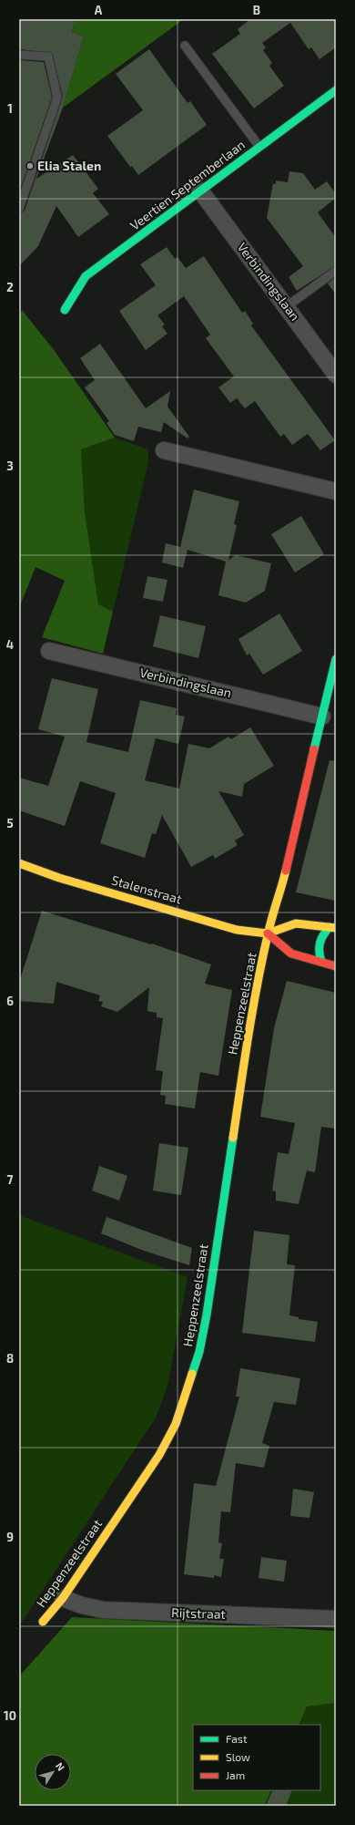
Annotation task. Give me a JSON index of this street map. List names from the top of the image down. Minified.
{"streets":{"street":["Veertien Septemberlaan","Verbindingslaan","Stalenstraat","Heppenzeelstraat","Rijtstraat"]},"crossings":[["Veertien Septemberlaan","Verbindingslaan"],["Stalenstraat","Heppenzeelstraat"],["Heppenzeelstraat","Rijtstraat"]],"places":["Elia Stalen"],"legend":["Fast","Slow","Jam"],"north":"top right","grid":{"columns":["A","B"],"rows":["1","2","3","4","5","6","7","8","9","10"]}}
